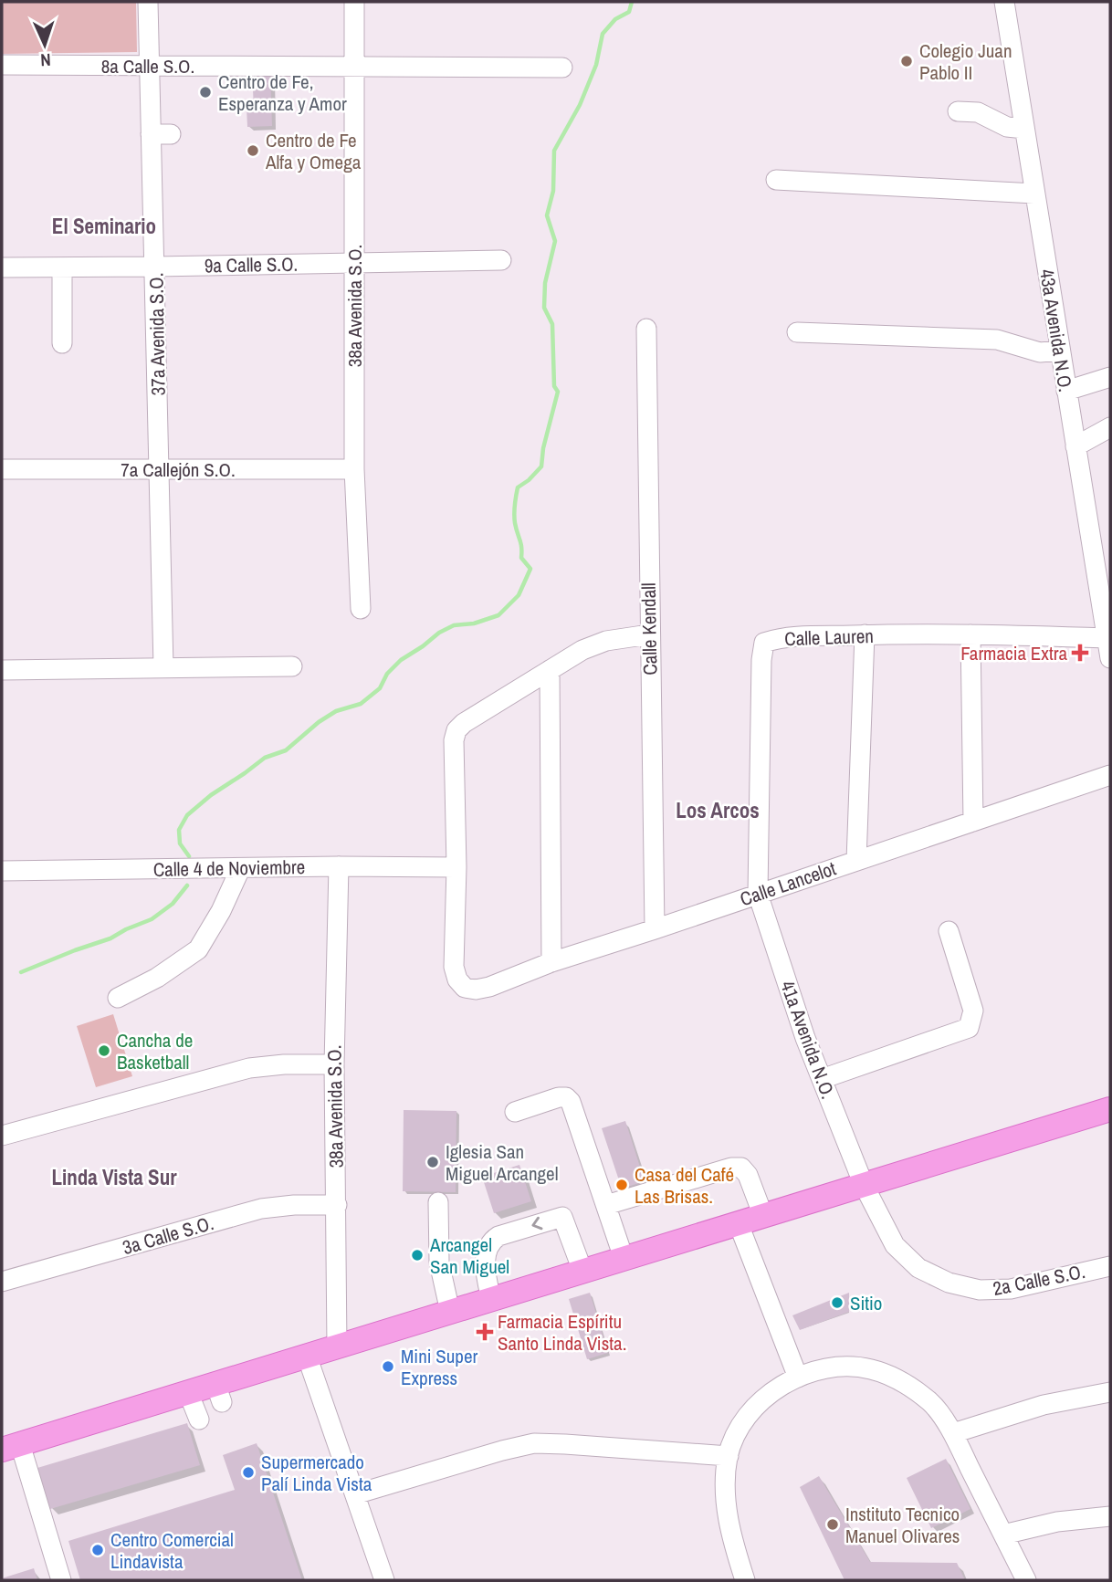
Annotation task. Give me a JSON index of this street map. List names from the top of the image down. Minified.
{"streets":{"street":["8a Calle S.O.","9a Calle S.O.","38a Avenida S.O.","43a Avenida N.O.","37a Avenida S.O.","7a Callejón S.O.","Calle Kendall","Calle Lauren","Calle 4 de Noviembre","Calle Lancelot","41a Avenida N.O.","3a Calle S.O.","2a Calle S.O."]},"crossings":[["8a Calle S.O.","38a Avenida S.O."],["8a Calle S.O.","37a Avenida S.O."],["9a Calle S.O.","38a Avenida S.O."],["9a Calle S.O.","37a Avenida S.O."],["38a Avenida S.O.","7a Callejón S.O."],["38a Avenida S.O.","Calle 4 de Noviembre"],["38a Avenida S.O.","3a Calle S.O."],["43a Avenida N.O.","Calle Lauren"],["37a Avenida S.O.","7a Callejón S.O."],["Calle Kendall","Calle Lancelot"],["Calle Lauren","Calle Lancelot"],["Calle Lauren","41a Avenida N.O."],["Calle 4 de Noviembre","Calle Lancelot"],["Calle Lancelot","41a Avenida N.O."],["41a Avenida N.O.","2a Calle S.O."]],"districts":["El Seminario","Los Arcos","Linda Vista Sur"],"places":{"other":["Colegio Juan Pablo II","Centro de Fe, Esperanza y Amor","Centro de Fe Alfa y Omega","Cancha de Basketball","Iglesia San Miguel Arcangel","Casa del Café Las Brisas.","Arcangel San Miguel","Sitio","Mini Super Express","Supermercado Palí Linda Vista","Instituto Tecnico Manuel Olivares","Centro Comercial Lindavista"],"health":["Farmacia Extra","Farmacia Espíritu Santo Linda Vista."]},"north":"bottom"}
